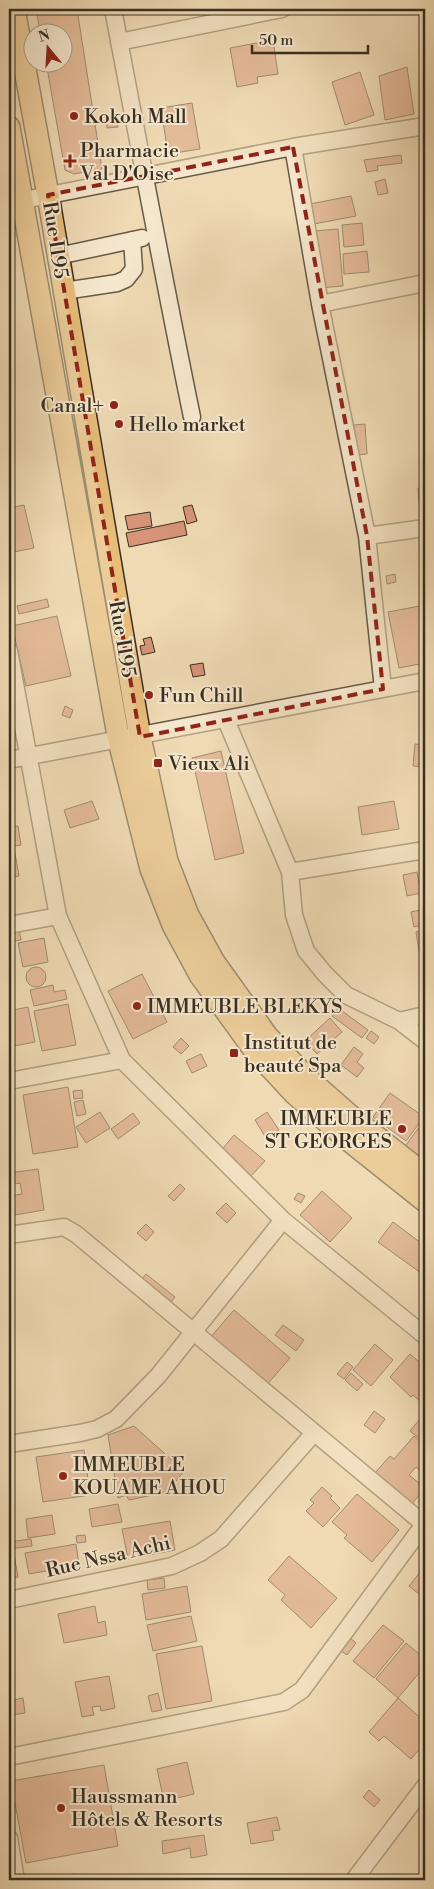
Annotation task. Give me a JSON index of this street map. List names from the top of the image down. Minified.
{"streets":{"main road":["Rue I195"],"street":["Rue Nssa Achi"]},"places":{"other":["Kokoh Mall","Canal+","Hello market","Fun Chill","IMMEUBLE BLEKYS","IMMEUBLE ST GEORGES","IMMEUBLE KOUAME AHOU","Haussmann Hôtels & Resorts"],"health":["Pharmacie Val D'Oise"],"transit":["Vieux Ali","Institut de beauté Spa"]},"scale_bar":"50 m","north":"top"}
